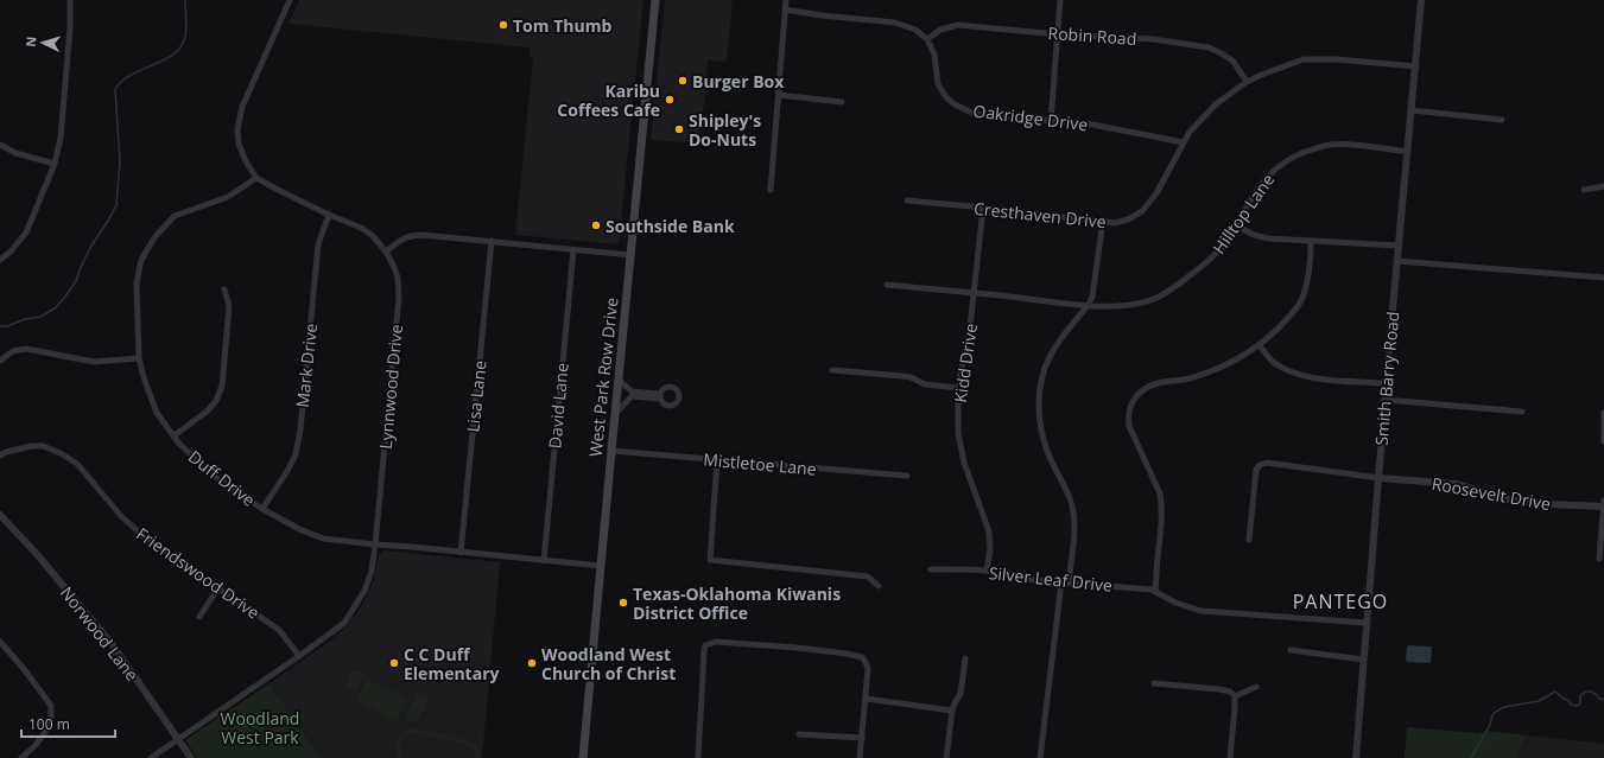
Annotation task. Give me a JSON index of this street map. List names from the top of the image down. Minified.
{"streets":{"main road":["West Park Row Drive"],"street":["Robin Road","Oakridge Drive","Hilltop Lane","Cresthaven Drive","Kidd Drive","Mark Drive","Smith Barry Road","Lynnwood Drive","Lisa Lane","David Lane","Mistletoe Lane","Duff Drive","Roosevelt Drive","Friendswood Drive","Silver Leaf Drive","Norwood Lane"]},"crossings":[["Robin Road","Oakridge Drive"],["Robin Road","Cresthaven Drive"],["Oakridge Drive","Cresthaven Drive"],["Hilltop Lane","Kidd Drive"],["Hilltop Lane","Smith Barry Road"],["Cresthaven Drive","Kidd Drive"],["Cresthaven Drive","Smith Barry Road"],["Kidd Drive","Silver Leaf Drive"],["Mark Drive","Lynnwood Drive"],["Mark Drive","Duff Drive"],["West Park Row Drive","Mistletoe Lane"],["West Park Row Drive","Duff Drive"],["Smith Barry Road","Roosevelt Drive"],["Smith Barry Road","Silver Leaf Drive"],["Lynnwood Drive","Duff Drive"],["Lynnwood Drive","Friendswood Drive"],["Lynnwood Drive","Norwood Lane"],["Lisa Lane","Duff Drive"],["David Lane","Duff Drive"]],"districts":["PANTEGO"],"parks":["Woodland West Park"],"places":["Tom Thumb","Burger Box","Karibu Coffees Cafe","Shipley's Do-Nuts","Southside Bank","Texas-Oklahoma Kiwanis District Office","C C Duff Elementary","Woodland West Church of Christ"],"scale_bar":"100 m","north":"left"}
